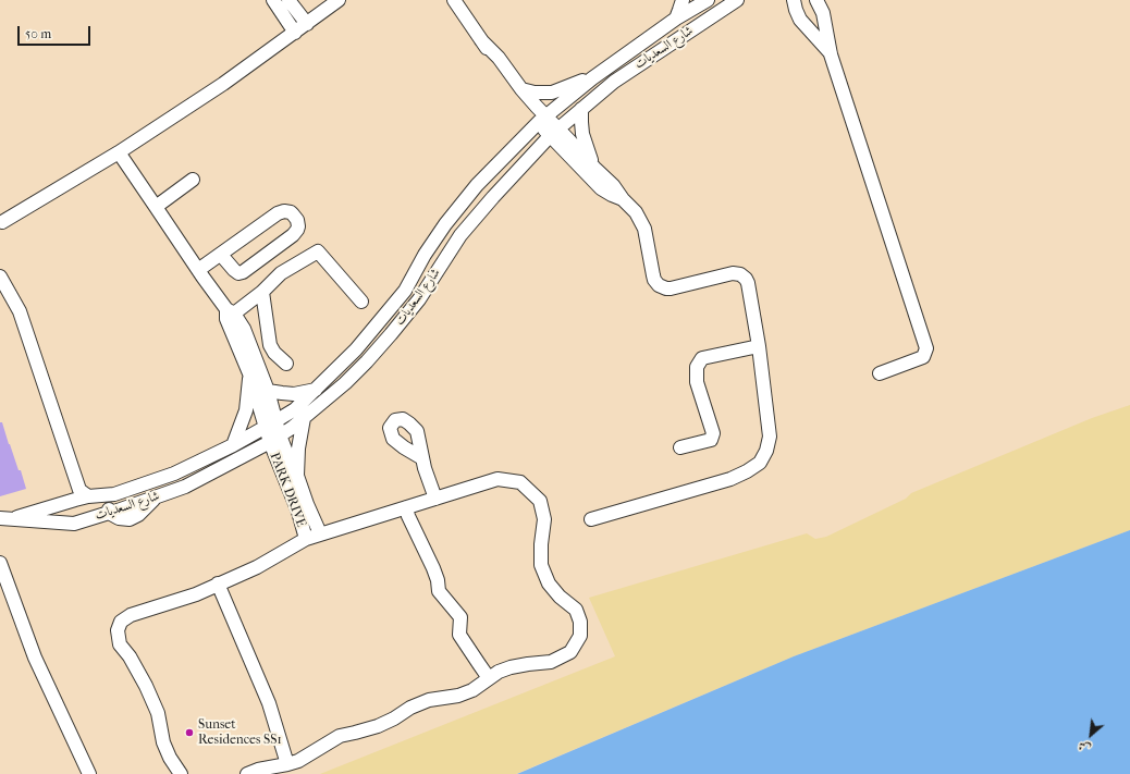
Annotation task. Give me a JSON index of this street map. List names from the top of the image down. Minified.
{"streets":{"street":["شارع السعديات","PARK DRIVE"]},"crossings":[["شارع السعديات","PARK DRIVE"]],"places":["Sunset Residences SS1"],"scale_bar":"50 m","north":"bottom left"}
